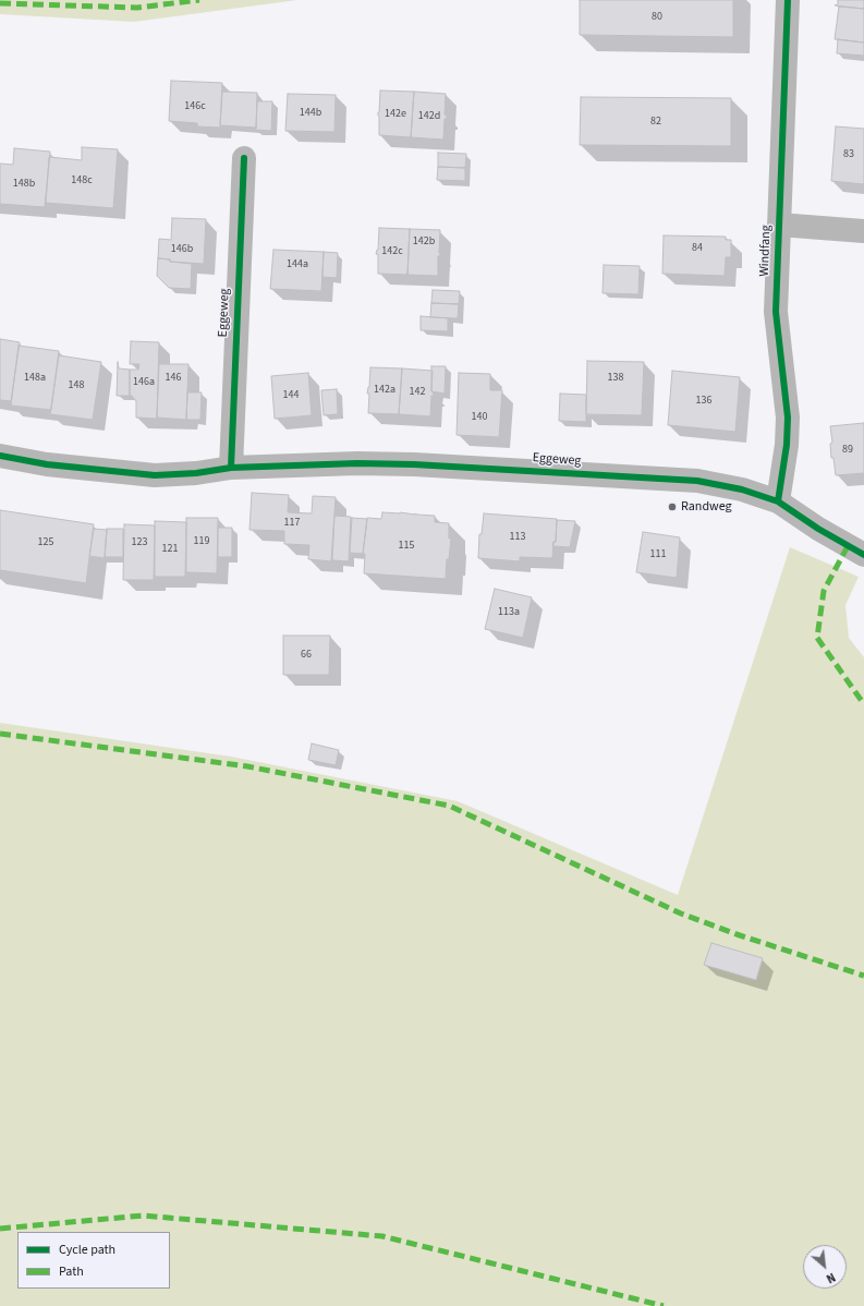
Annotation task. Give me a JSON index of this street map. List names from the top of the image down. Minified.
{"streets":{"street":["Windfang","Eggeweg"]},"crossings":[["Windfang","Eggeweg"]],"places":["Randweg"],"house_numbers":["80","146c","144b","142e","142d","82","83","148c","148b","142b","84","146b","142c","144a","148a","146","138","146a","148","142a","142","144","136","140","89","117","113","119","125","123","115","121","111","113a","66"],"legend":["Cycle path","Path"],"north":"bottom right"}
